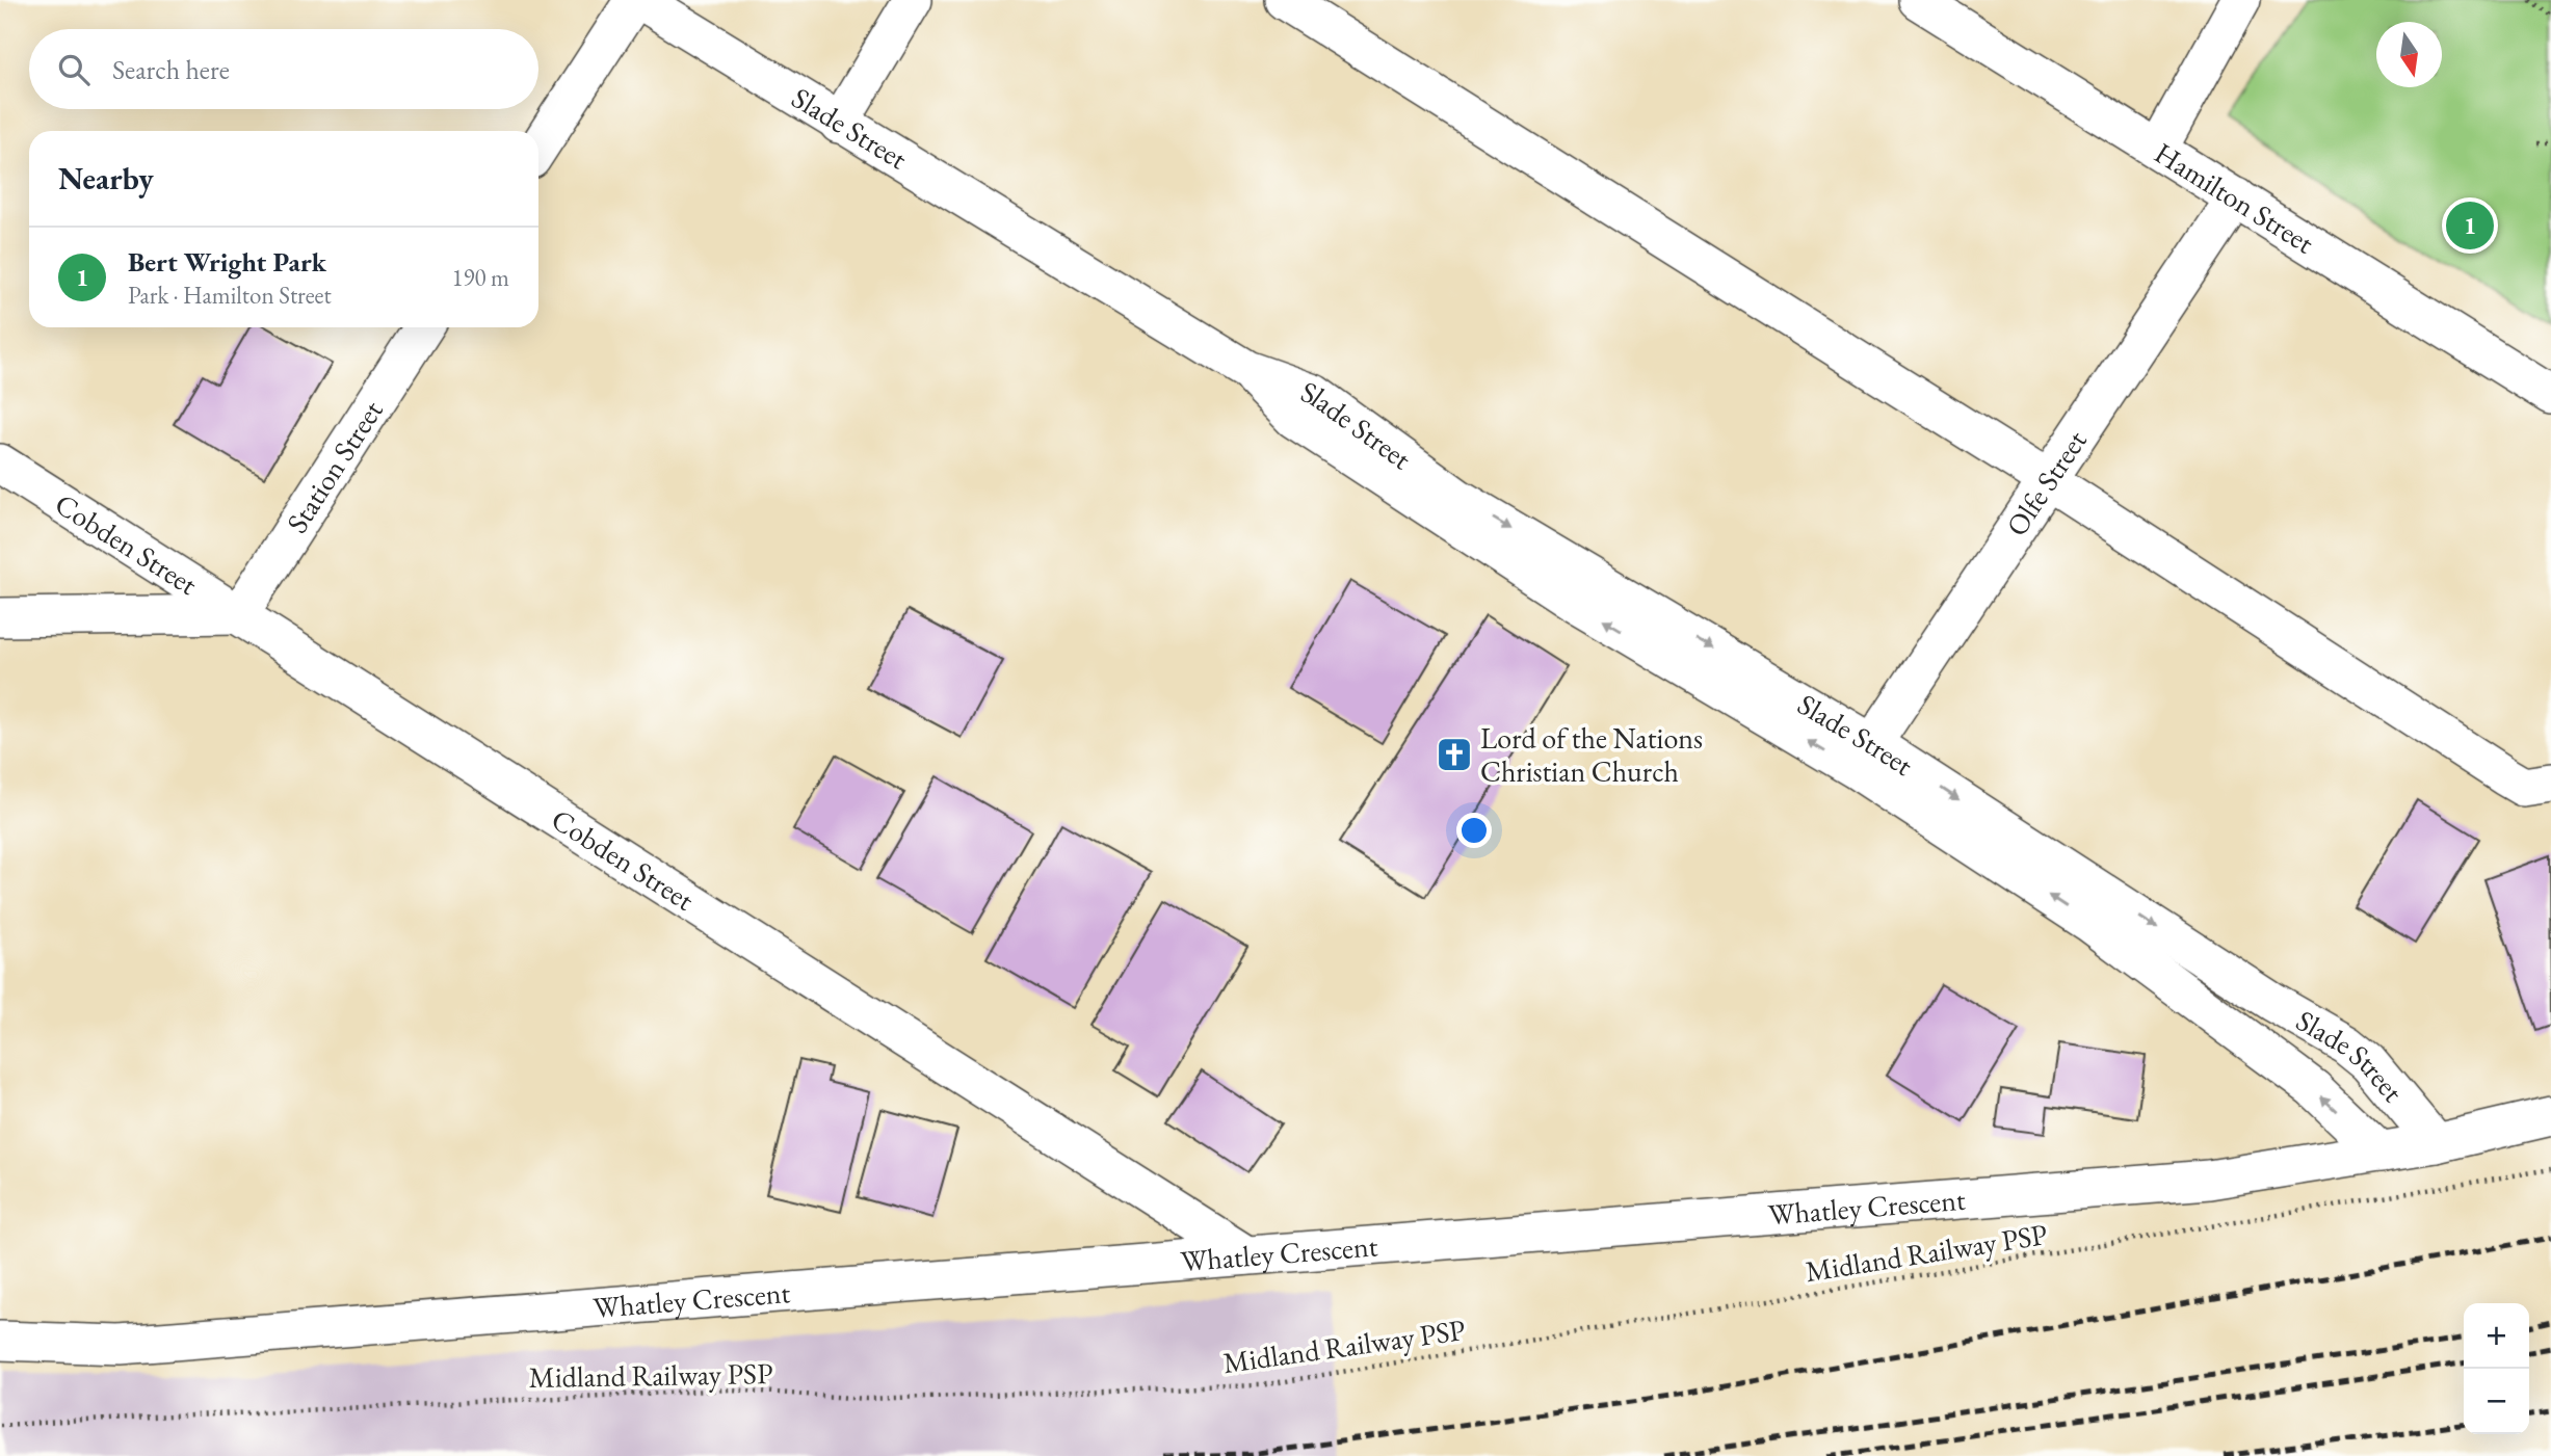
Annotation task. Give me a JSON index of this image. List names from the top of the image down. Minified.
{"streets":{"street":["Slade Street","Hamilton Street","Station Street","Olfe Street","Cobden Street","Whatley Crescent"],"path":["Midland Railway PSP"]},"crossings":[["Slade Street","Olfe Street"],["Slade Street","Whatley Crescent"],["Hamilton Street","Olfe Street"],["Station Street","Cobden Street"],["Cobden Street","Whatley Crescent"]],"places":{"church":["Lord of the Nations Christian Church"]},"north":"bottom","page":{"search":"Search here","heading":"Nearby","pins":"1","list":[{"mark":"1","name":"Bert Wright Park","note":"Park · Hamilton Street","value":"190 m"}],"map_buttons":["+","−"]}}
